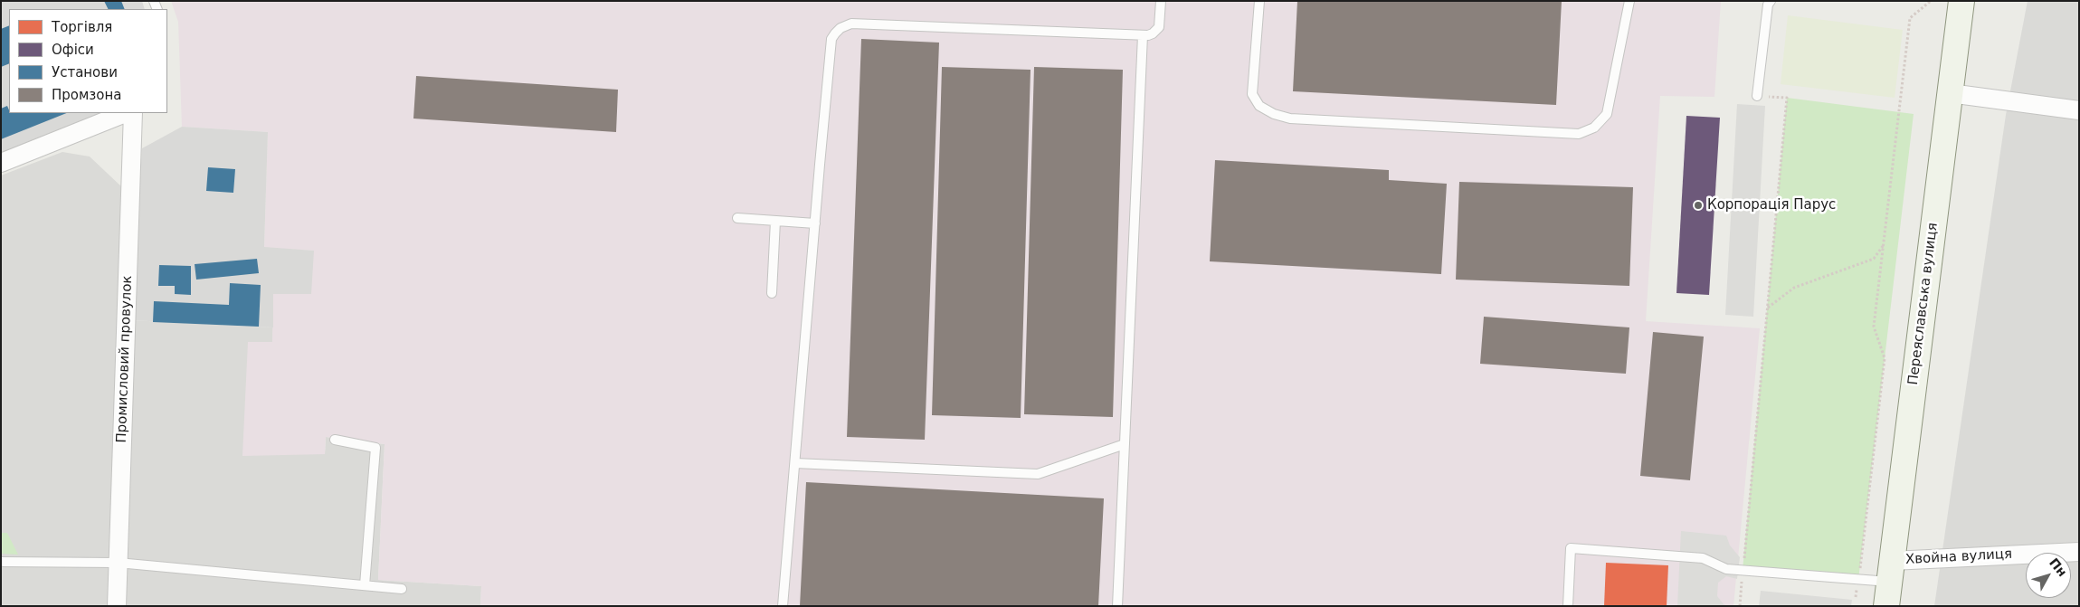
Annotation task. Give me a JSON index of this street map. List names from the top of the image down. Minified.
{"streets":{"main road":["Переяславська вулиця"],"street":["Промисловий провулок","Хвойна вулиця"]},"crossings":[["Переяславська вулиця","Хвойна вулиця"]],"places":["Корпорація Парус"],"legend":["Торгівля","Офіси","Установи","Промзона"],"north":"top right"}
